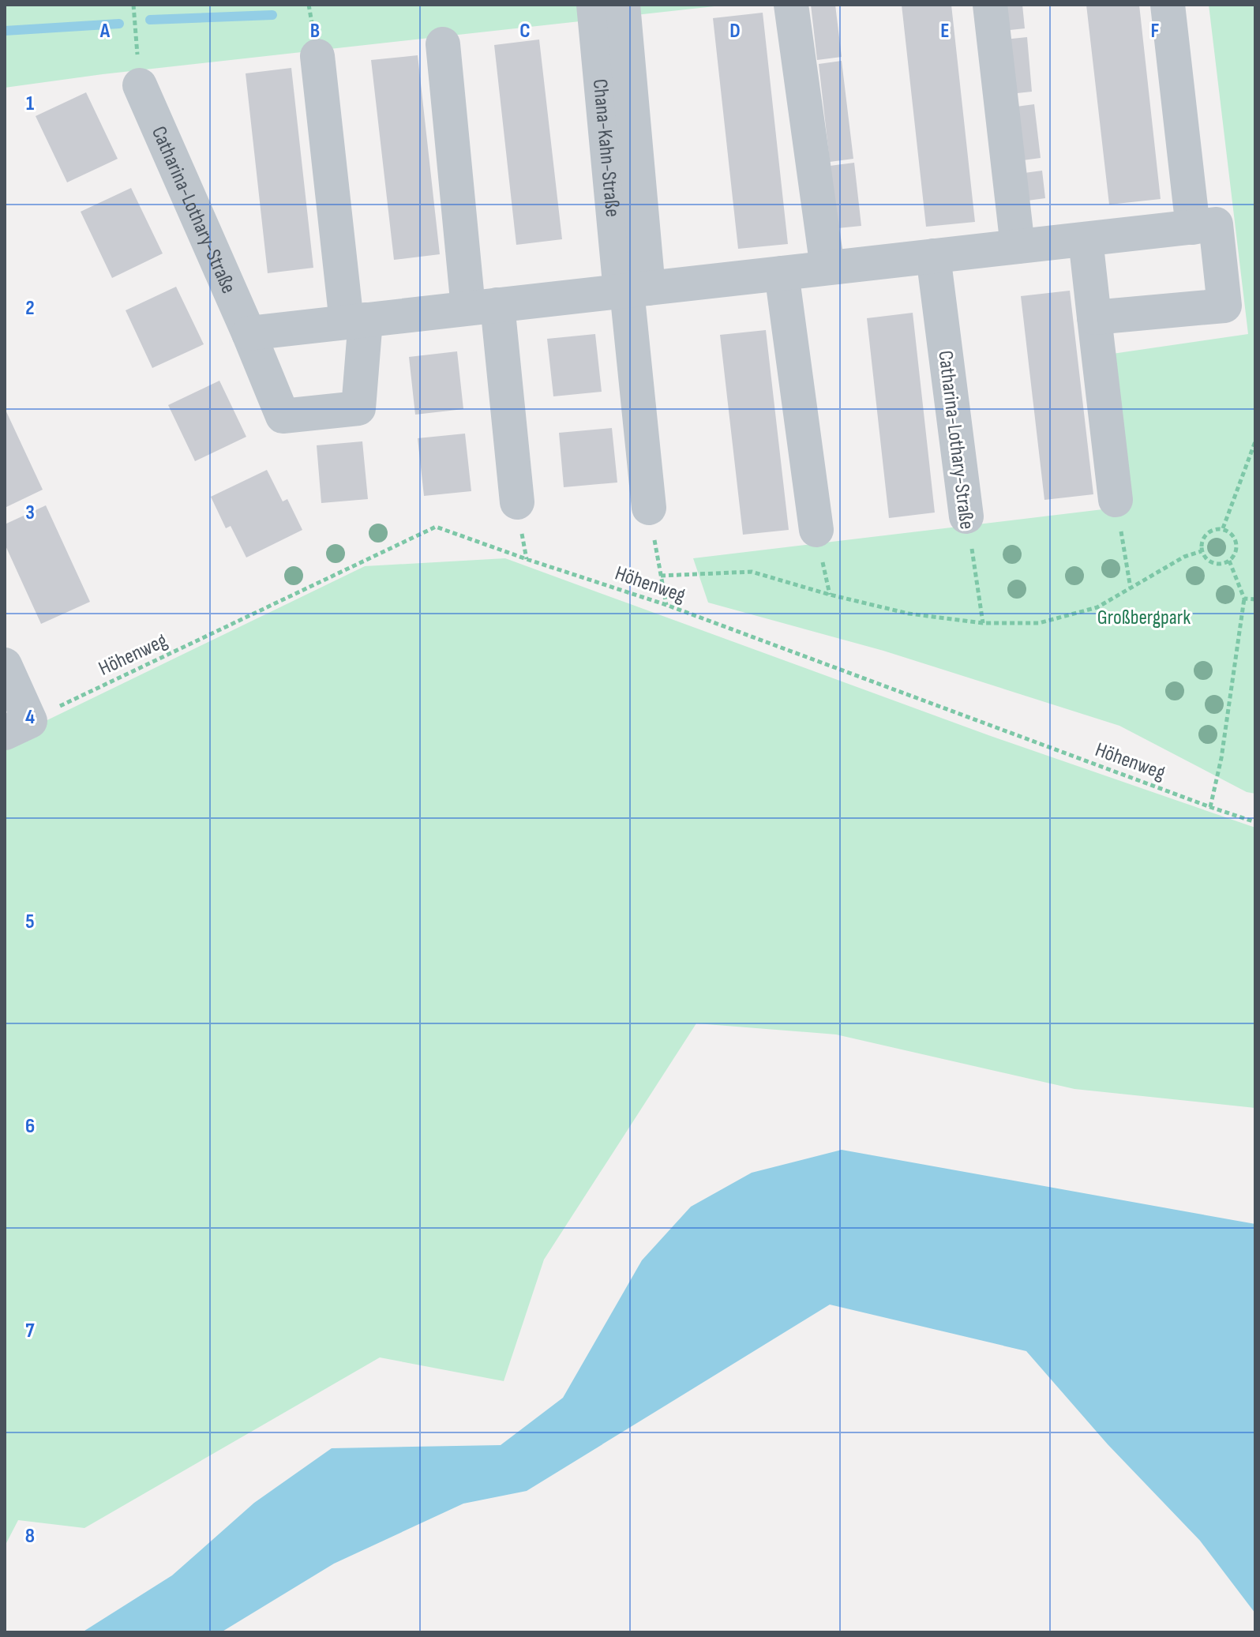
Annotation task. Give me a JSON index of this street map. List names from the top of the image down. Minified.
{"streets":{"street":["Chana-Kahn-Straße","Catharina-Lothary-Straße"],"path":["Höhenweg"]},"parks":["Großbergpark"],"grid":{"columns":["A","B","C","D","E","F"],"rows":["1","2","3","4","5","6","7","8"]}}
